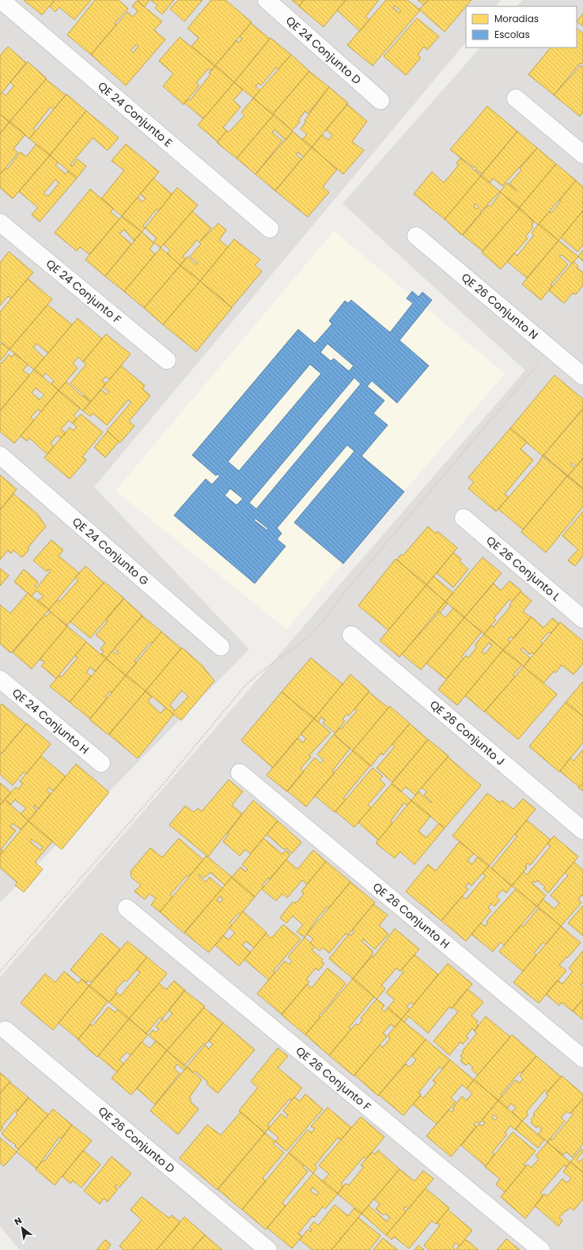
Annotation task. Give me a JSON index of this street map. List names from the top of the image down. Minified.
{"streets":{"street":["QE 24 Conjunto D","QE 24 Conjunto E","QE 24 Conjunto F","QE 26 Conjunto N","QE 24 Conjunto G","QE 26 Conjunto L","QE 24 Conjunto H","QE 26 Conjunto J","QE 26 Conjunto H","QE 26 Conjunto F","QE 26 Conjunto D"]},"legend":["Moradias","Escolas"],"north":"top left"}
